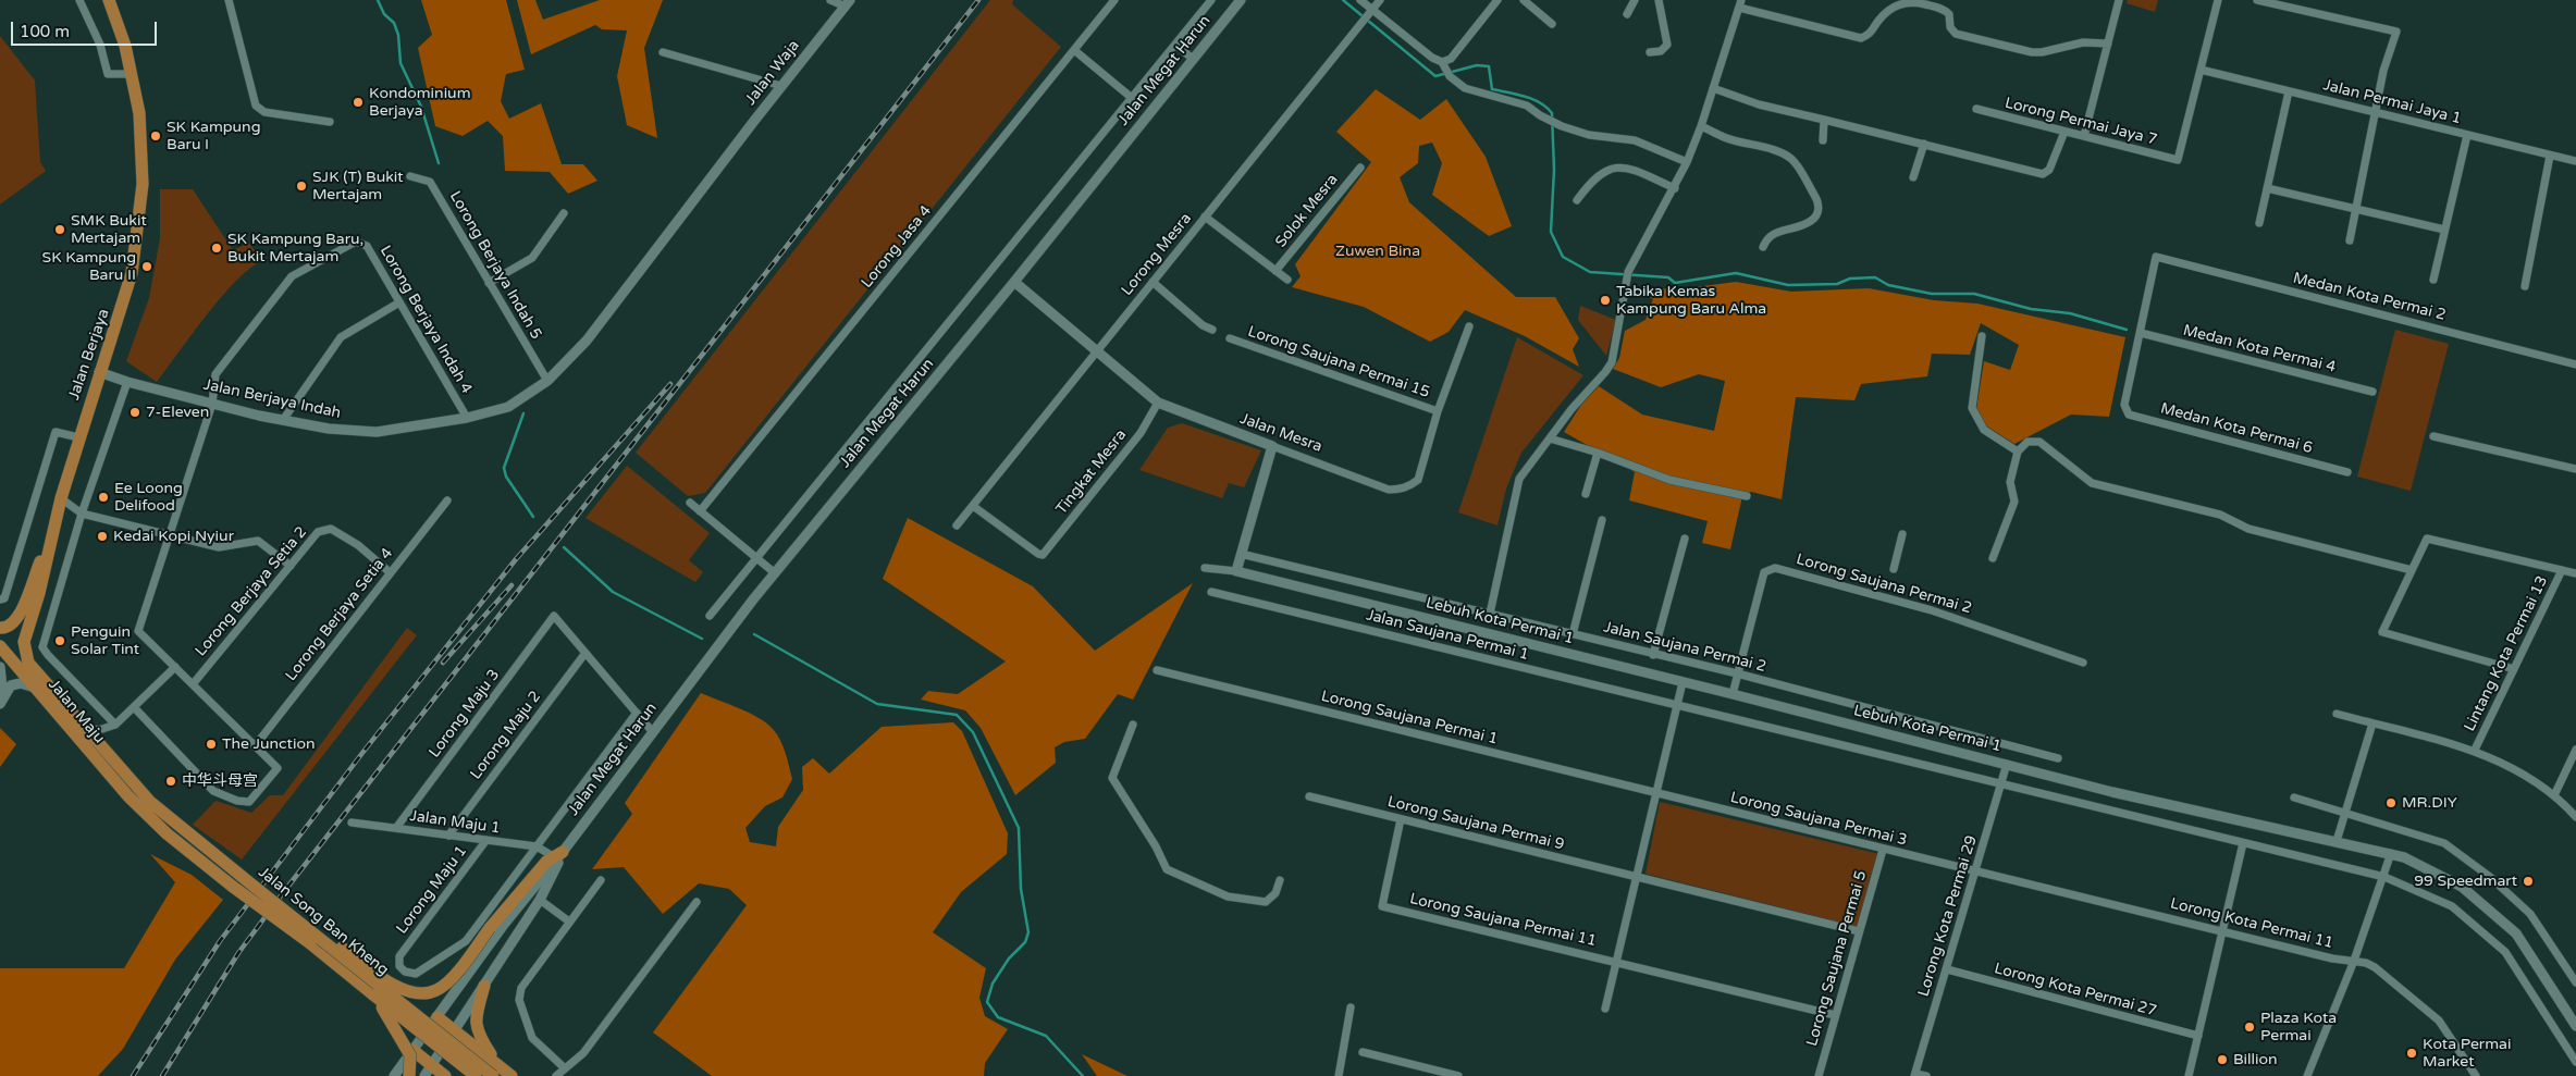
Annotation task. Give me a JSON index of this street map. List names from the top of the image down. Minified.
{"streets":{"main road":["Jalan Berjaya","Jalan Maju","Jalan Song Ban Kheng"],"street":["Jalan Megat Harun","Jalan Waja","Jalan Permai Jaya 1","Lorong Permai Jaya 7","Solok Mesra","Lorong Jasa 4","Lorong Mesra","Lorong Berjaya Indah 5","Medan Kota Permai 2","Lorong Berjaya Indah 4","Medan Kota Permai 4","Lorong Saujana Permai 15","Jalan Berjaya Indah","Medan Kota Permai 6","Jalan Mesra","Tingkat Mesra","Lorong Saujana Permai 2","Lorong Berjaya Setia 2","Lorong Berjaya Setia 4","Lebuh Kota Permai 1","Jalan Saujana Permai 1","Jalan Saujana Permai 2","Lintang Kota Permai 13","Lorong Maju 3","Lorong Saujana Permai 1","Lorong Maju 2","Lorong Saujana Permai 3","Jalan Maju 1","Lorong Saujana Permai 9","Lorong Maju 1","Lorong Kota Permai 29","Lorong Saujana Permai 11","Lorong Kota Permai 11","Lorong Saujana Permai 5","Lorong Kota Permai 27"]},"crossings":[["Jalan Megat Harun","Jalan Mesra"],["Jalan Megat Harun","Jalan Maju 1"],["Jalan Megat Harun","Lorong Maju 1"],["Jalan Waja","Jalan Berjaya Indah"],["Jalan Permai Jaya 1","Lorong Permai Jaya 7"],["Solok Mesra","Lorong Mesra"],["Lorong Mesra","Jalan Mesra"],["Lorong Mesra","Tingkat Mesra"],["Lorong Berjaya Indah 5","Jalan Berjaya Indah"],["Medan Kota Permai 2","Medan Kota Permai 4"],["Medan Kota Permai 2","Medan Kota Permai 6"],["Lorong Berjaya Indah 4","Jalan Berjaya Indah"],["Medan Kota Permai 4","Medan Kota Permai 6"],["Jalan Berjaya","Jalan Berjaya Indah"],["Jalan Berjaya","Jalan Maju"],["Lorong Saujana Permai 15","Jalan Mesra"],["Jalan Mesra","Tingkat Mesra"],["Lorong Saujana Permai 2","Lebuh Kota Permai 1"],["Lorong Saujana Permai 2","Jalan Saujana Permai 2"],["Lorong Berjaya Setia 2","Lorong Berjaya Setia 4"],["Lebuh Kota Permai 1","Lorong Kota Permai 29"],["Jalan Maju","Jalan Song Ban Kheng"],["Lorong Maju 3","Lorong Maju 2"],["Lorong Maju 3","Jalan Maju 1"],["Lorong Saujana Permai 1","Lorong Saujana Permai 3"],["Lorong Maju 2","Jalan Maju 1"],["Lorong Saujana Permai 3","Lorong Kota Permai 29"],["Lorong Saujana Permai 3","Lorong Kota Permai 11"],["Lorong Saujana Permai 3","Lorong Saujana Permai 5"],["Jalan Maju 1","Lorong Maju 1"],["Lorong Saujana Permai 9","Lorong Saujana Permai 11"],["Lorong Saujana Permai 9","Lorong Saujana Permai 5"],["Lorong Kota Permai 29","Lorong Kota Permai 11"],["Lorong Kota Permai 29","Lorong Kota Permai 27"],["Lorong Saujana Permai 11","Lorong Saujana Permai 5"]],"parks":["Zuwen Bina"],"places":["Kondominium Berjaya","SK Kampung Baru I","SJK (T) Bukit Mertajam","SMK Bukit Mertajam","SK Kampung Baru, Bukit Mertajam","SK Kampung Baru II","Tabika Kemas Kampung Baru Alma","7-Eleven","Ee Loong Delifood","Kedai Kopi Nyiur","Penguin Solar Tint","The Junction","中华斗母宫","MR.DIY","99 Speedmart","Plaza Kota Permai","Kota Permai Market","Billion"],"scale_bar":"100 m"}
